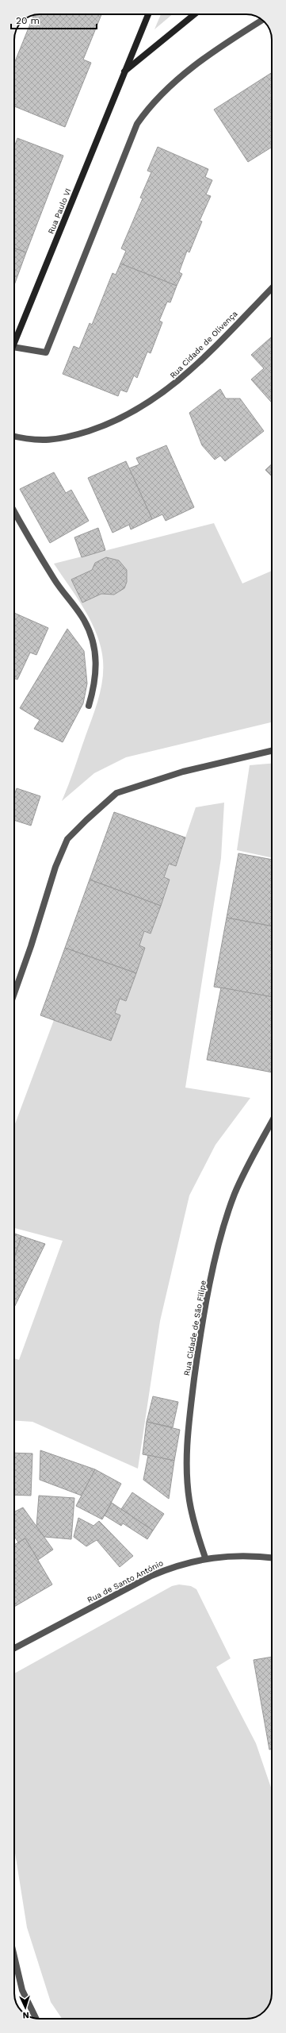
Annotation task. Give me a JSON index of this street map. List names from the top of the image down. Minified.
{"streets":{"main road":["Rua Paulo VI"],"street":["Rua Cidade de Olivença","Rua Cidade de São Filipe","Rua de Santo António"]},"crossings":[["Rua Cidade de São Filipe","Rua de Santo António"]],"scale_bar":"20 m","north":"bottom"}
